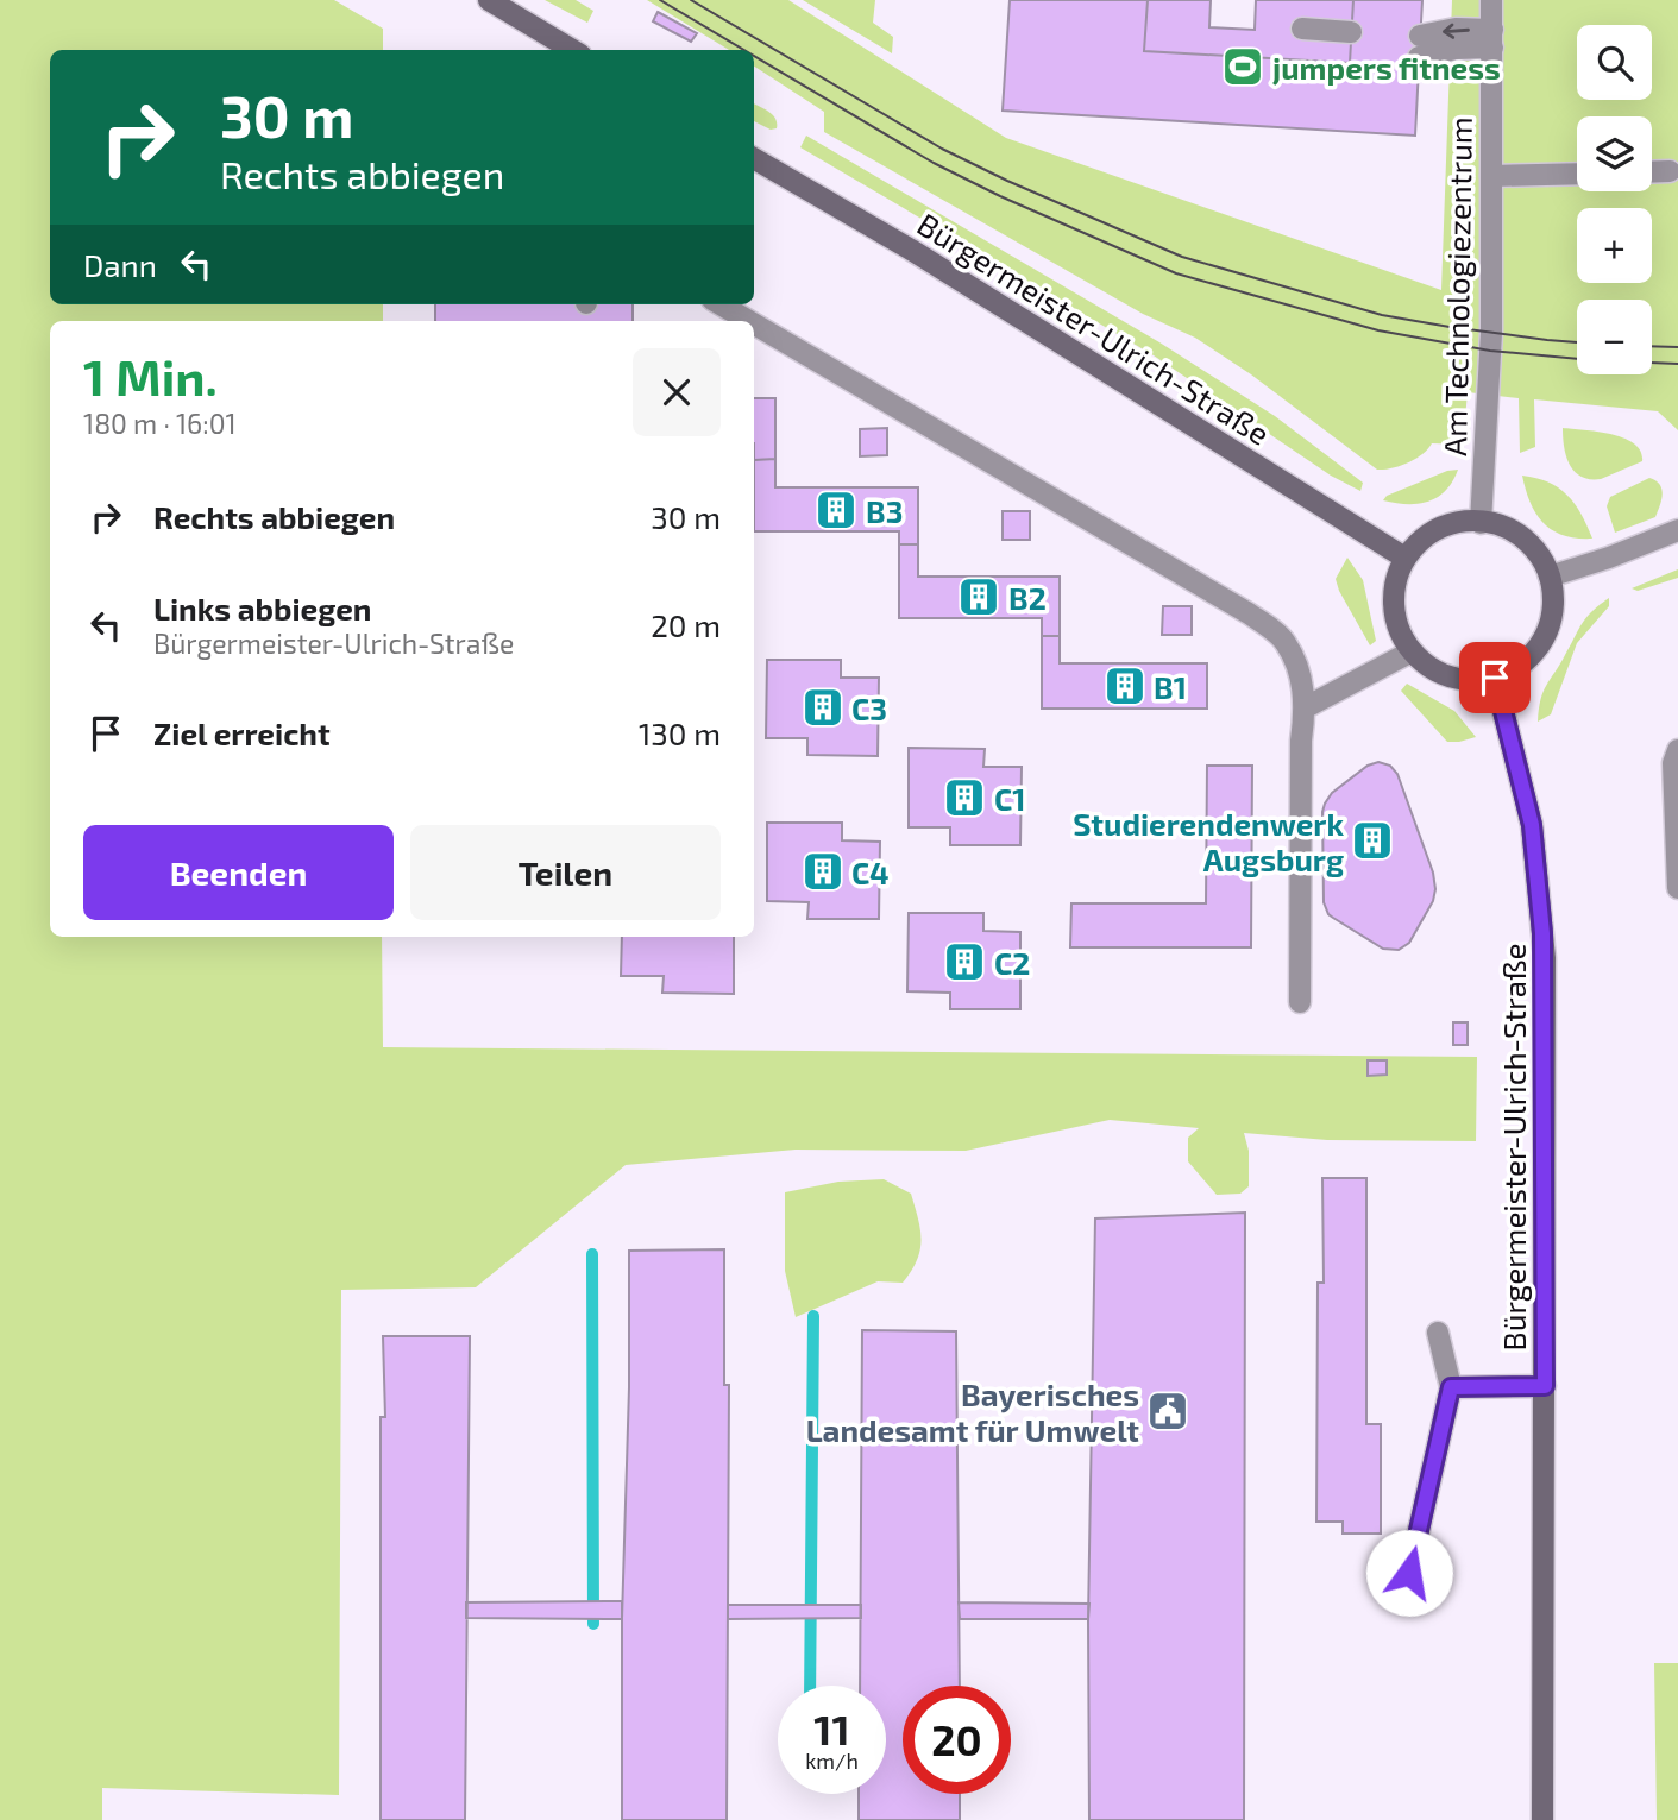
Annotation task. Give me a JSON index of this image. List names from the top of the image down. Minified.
{"streets":{"main road":["Bürgermeister-Ulrich-Straße"],"street":["Am Technologiezentrum"]},"crossings":[["Am Technologiezentrum","Bürgermeister-Ulrich-Straße"]],"places":{"sports":["jumpers fitness"],"building":["B3","B2","B1","C3","C1","Studierendenwerk Augsburg","C4","C2"],"public building":["Bayerisches Landesamt für Umwelt"]},"page":{"map_buttons":["+","−"],"turn":["30 m","Rechts abbiegen"],"then":"Dann","heading":["1 Min.","180 m · 16:01"],"list":[{"name":"Rechts abbiegen","value":"30 m"},{"name":"Links abbiegen","note":"Bürgermeister-Ulrich-Straße","value":"20 m"},{"name":"Ziel erreicht","value":"130 m"}],"buttons":["Beenden","Teilen"],"speed":"11 km/h","limit":"20"}}
